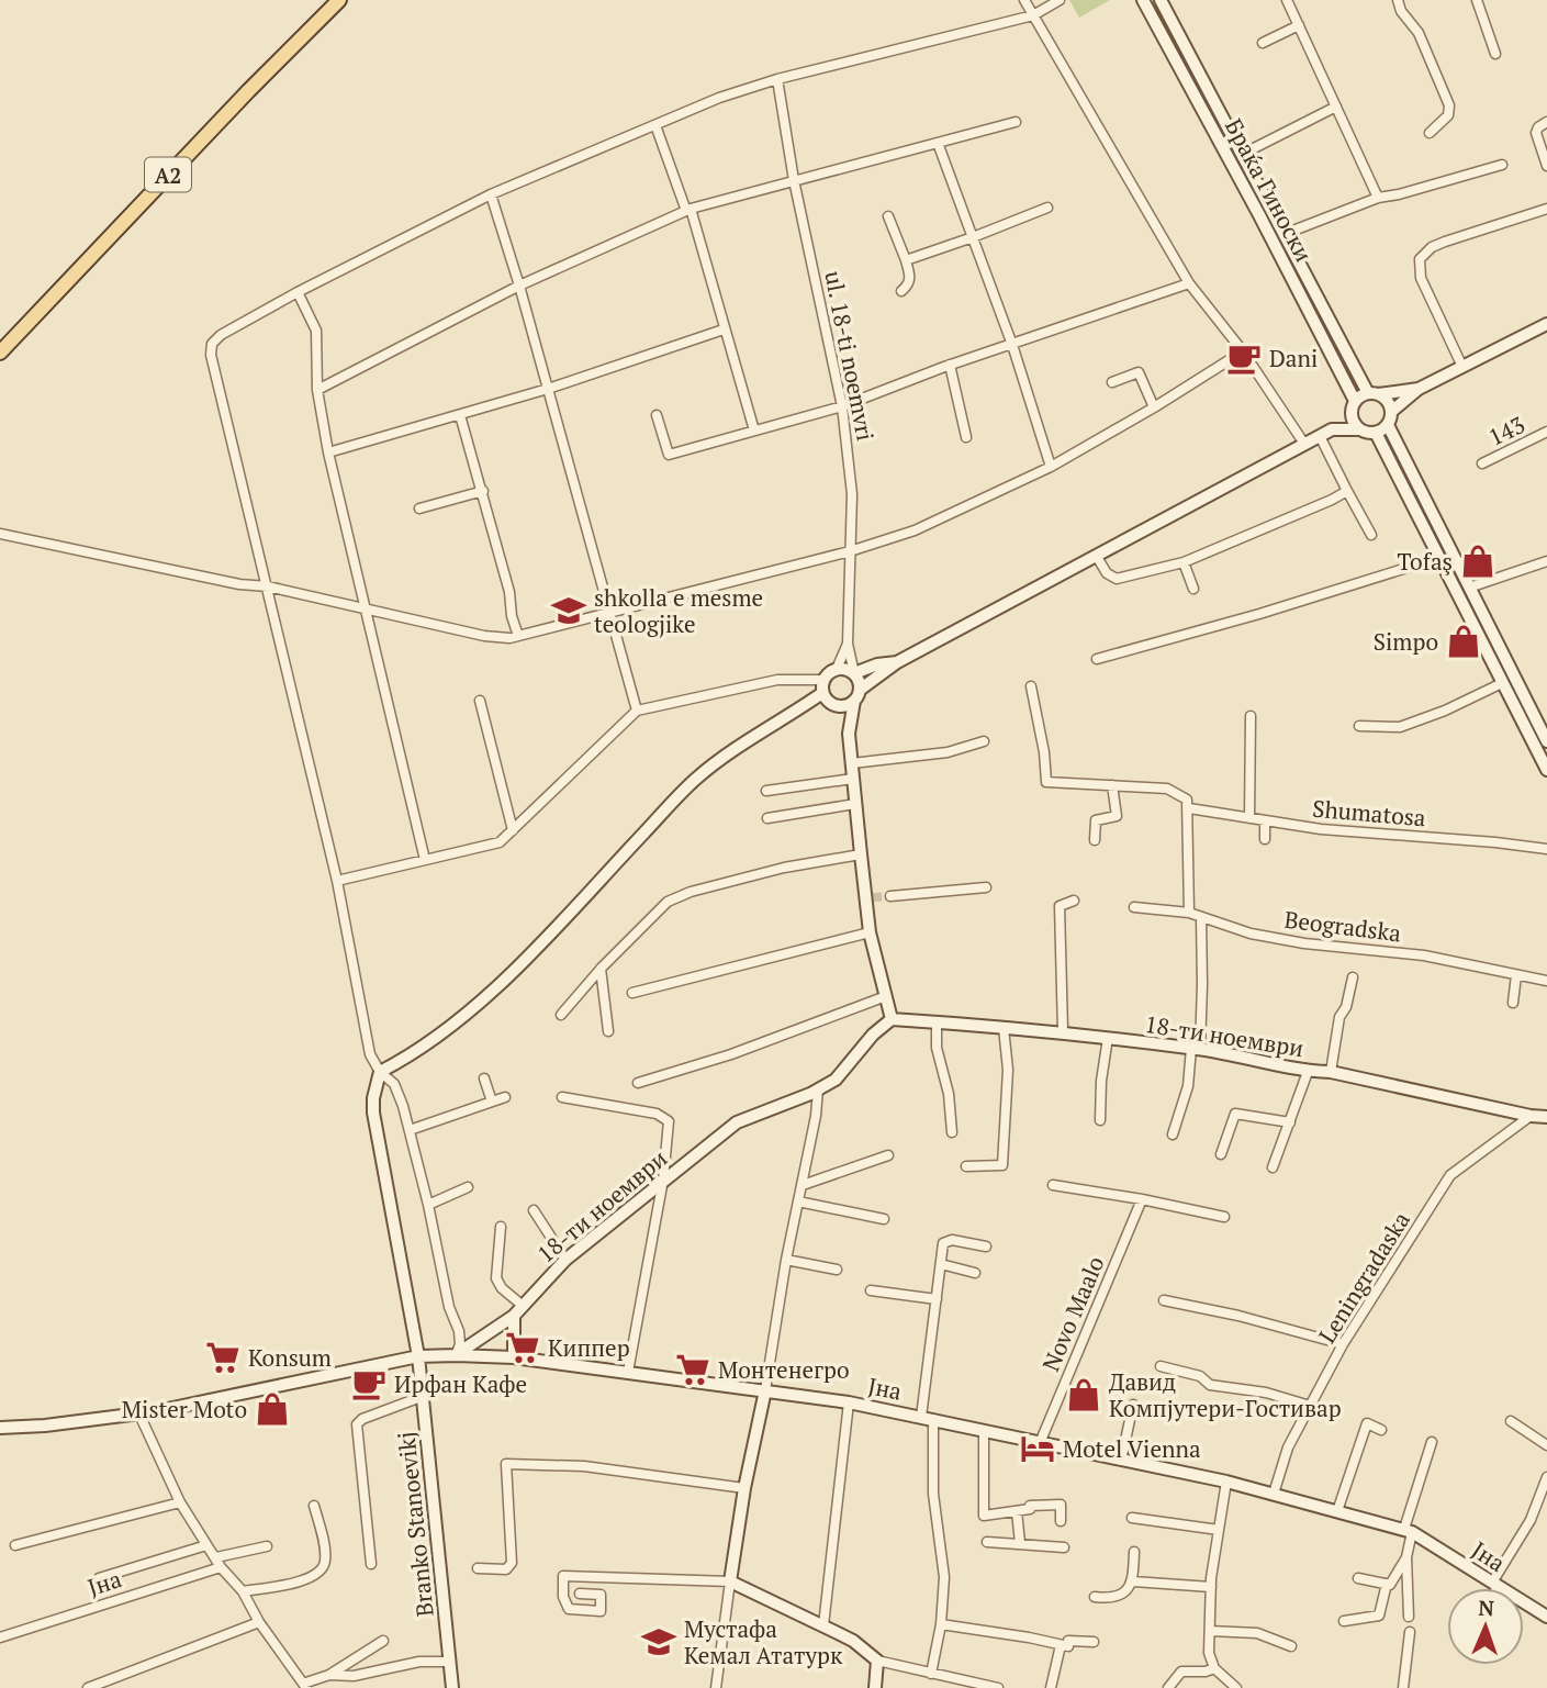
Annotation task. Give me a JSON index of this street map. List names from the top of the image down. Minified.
{"streets":{"main road":["A2"],"street":["Браќа Гиноски","ul. 18-ti noemvri","143","Shumatosa","Beogradska","18-ти ноември","Leningradaska","Novo Maalo","Јна","Branko Stanoevikj"]},"crossings":[["18-ти ноември","Leningradaska"],["18-ти ноември","Јна"],["Leningradaska","Јна"],["Novo Maalo","Јна"],["Јна","Branko Stanoevikj"]],"places":{"cafe":["Dani","Ирфан Кафе"],"shop":["Tofaş","Simpo","Давид Компјутери-Гостивар","Mister Moto"],"school or university":["shkolla e mesme teologjike","Мустафа Кемал Ататурк"],"supermarket":["Киппер","Konsum","Монтенегро"],"hotel":["Motel Vienna"]},"north":"top"}
